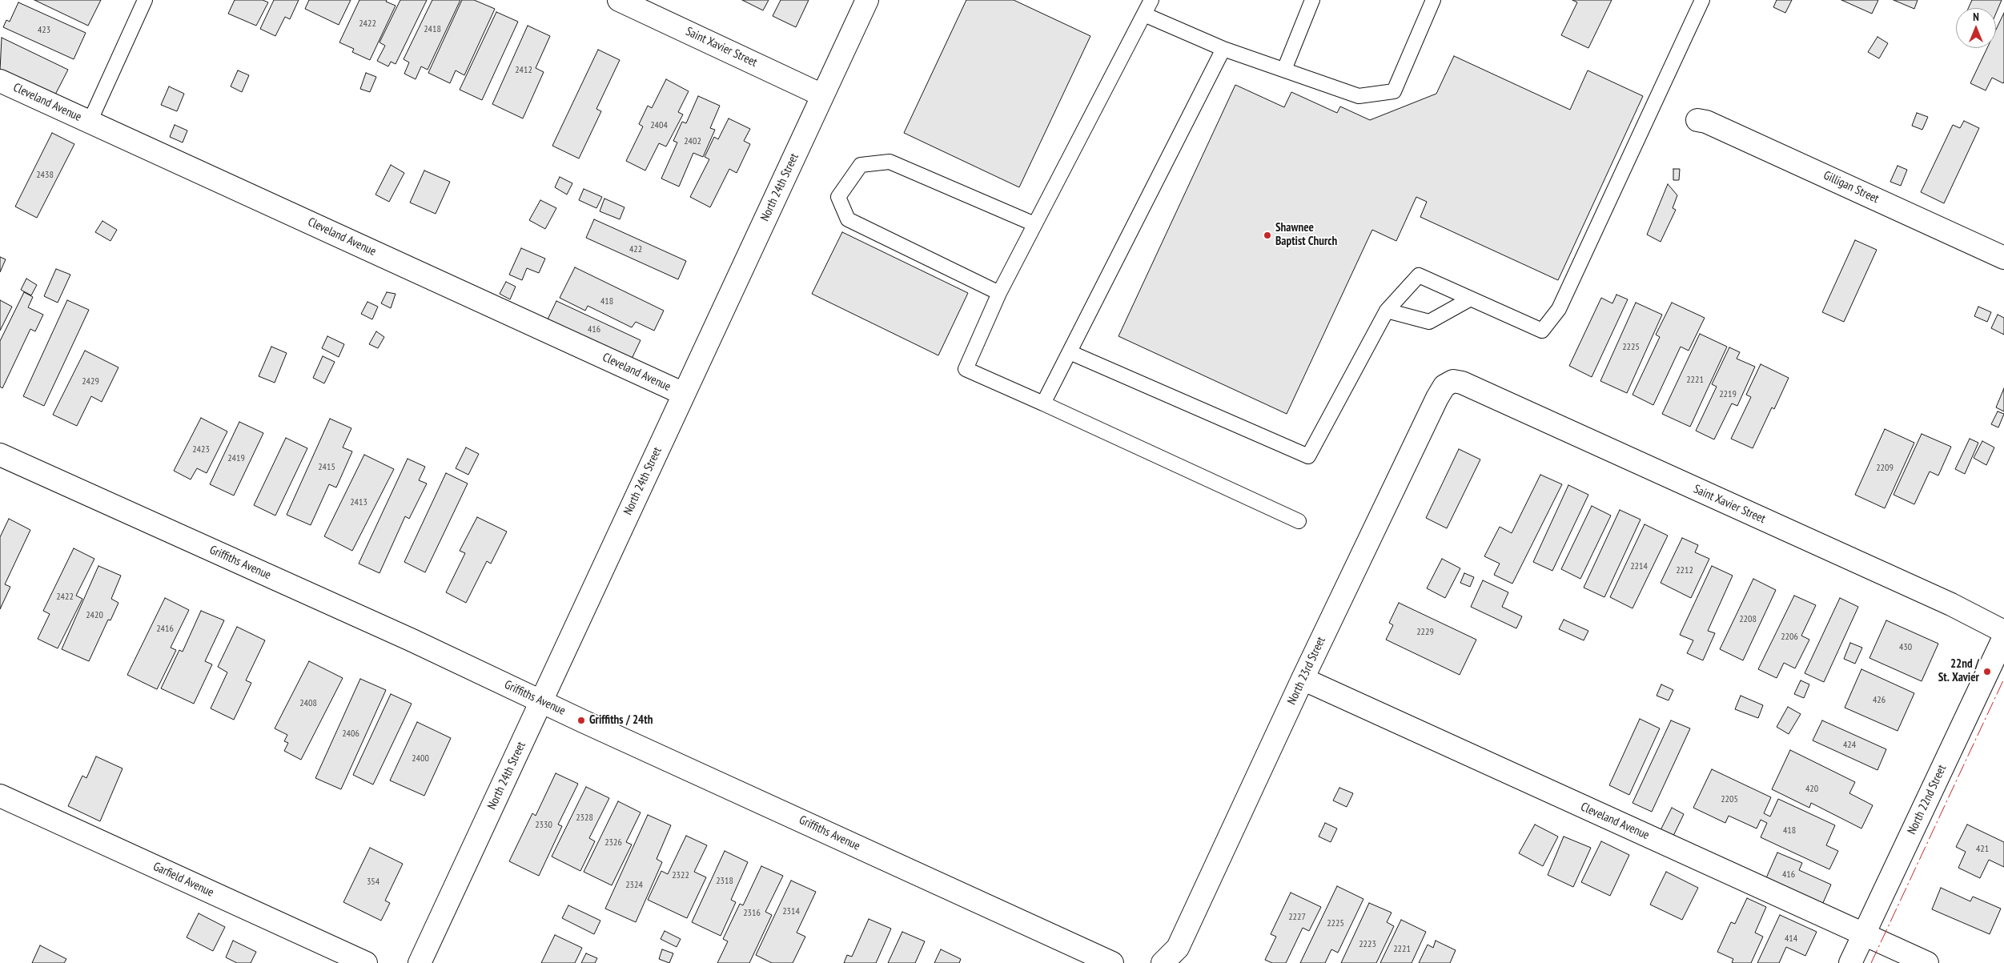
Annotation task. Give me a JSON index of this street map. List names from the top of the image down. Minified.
{"streets":{"street":["Saint Xavier Street","Cleveland Avenue","North 24th Street","Gilligan Street","Griffiths Avenue","North 23rd Street","North 22nd Street","Garfield Avenue"]},"crossings":[["Saint Xavier Street","North 24th Street"],["Saint Xavier Street","North 23rd Street"],["Cleveland Avenue","North 24th Street"],["Cleveland Avenue","North 23rd Street"],["Cleveland Avenue","North 22nd Street"],["North 24th Street","Griffiths Avenue"]],"places":["Shawnee Baptist Church","22nd / St. Xavier","Griffiths / 24th"],"house_numbers":["2422","2418","423","2412","2404","2402","2438","422","418","416","2225","2221","2429","2219","2423","2419","2415","2209","2413","2214","2212","2422","2420","2208","2416","2229","2206","430","426","2408","2406","424","2400","420","2205","2328","2330","418","2326","421","416","2322","2318","354","2324","2314","2316","2227","2225","414","2223","2221"],"north":"top"}
